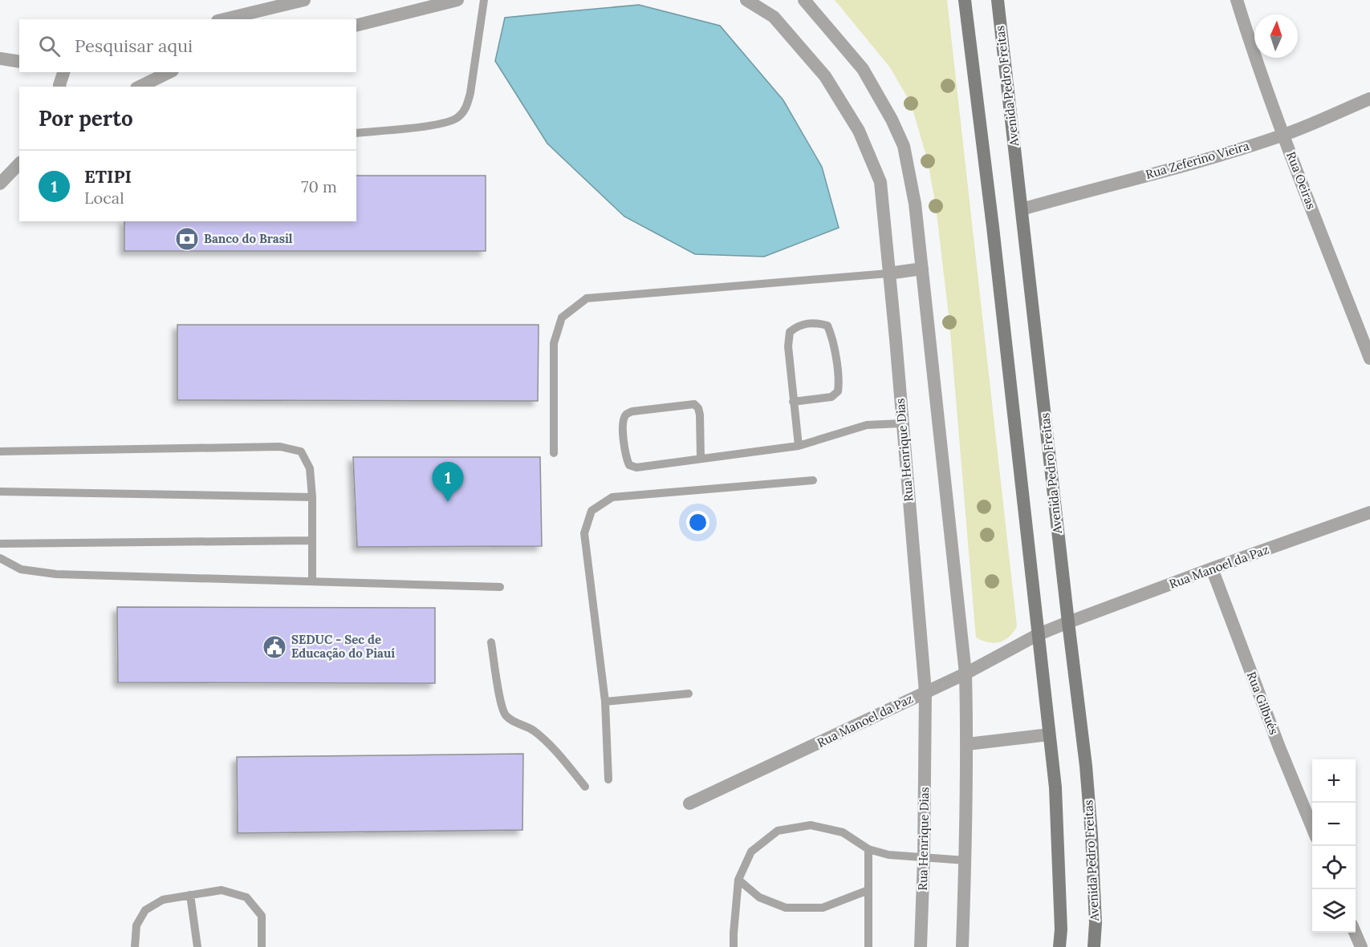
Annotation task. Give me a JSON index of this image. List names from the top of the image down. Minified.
{"streets":{"main road":["Avenida Pedro Freitas"],"street":["Rua Zeferino Vieira","Rua Oeiras","Rua Henrique Dias","Rua Manoel da Paz","Rua Gilbués"]},"crossings":[["Avenida Pedro Freitas","Rua Zeferino Vieira"],["Avenida Pedro Freitas","Rua Manoel da Paz"],["Rua Zeferino Vieira","Rua Oeiras"],["Rua Henrique Dias","Rua Manoel da Paz"],["Rua Manoel da Paz","Rua Gilbués"]],"places":{"bank":["Banco do Brasil"],"public building":["SEDUC - Sec de Educação do Piauí"]},"north":"top","page":{"search":"Pesquisar aqui","heading":"Por perto","list":[{"mark":"1","name":"ETIPI","note":"Local","value":"70 m"}],"pins":"1","map_buttons":["+","−"]}}
